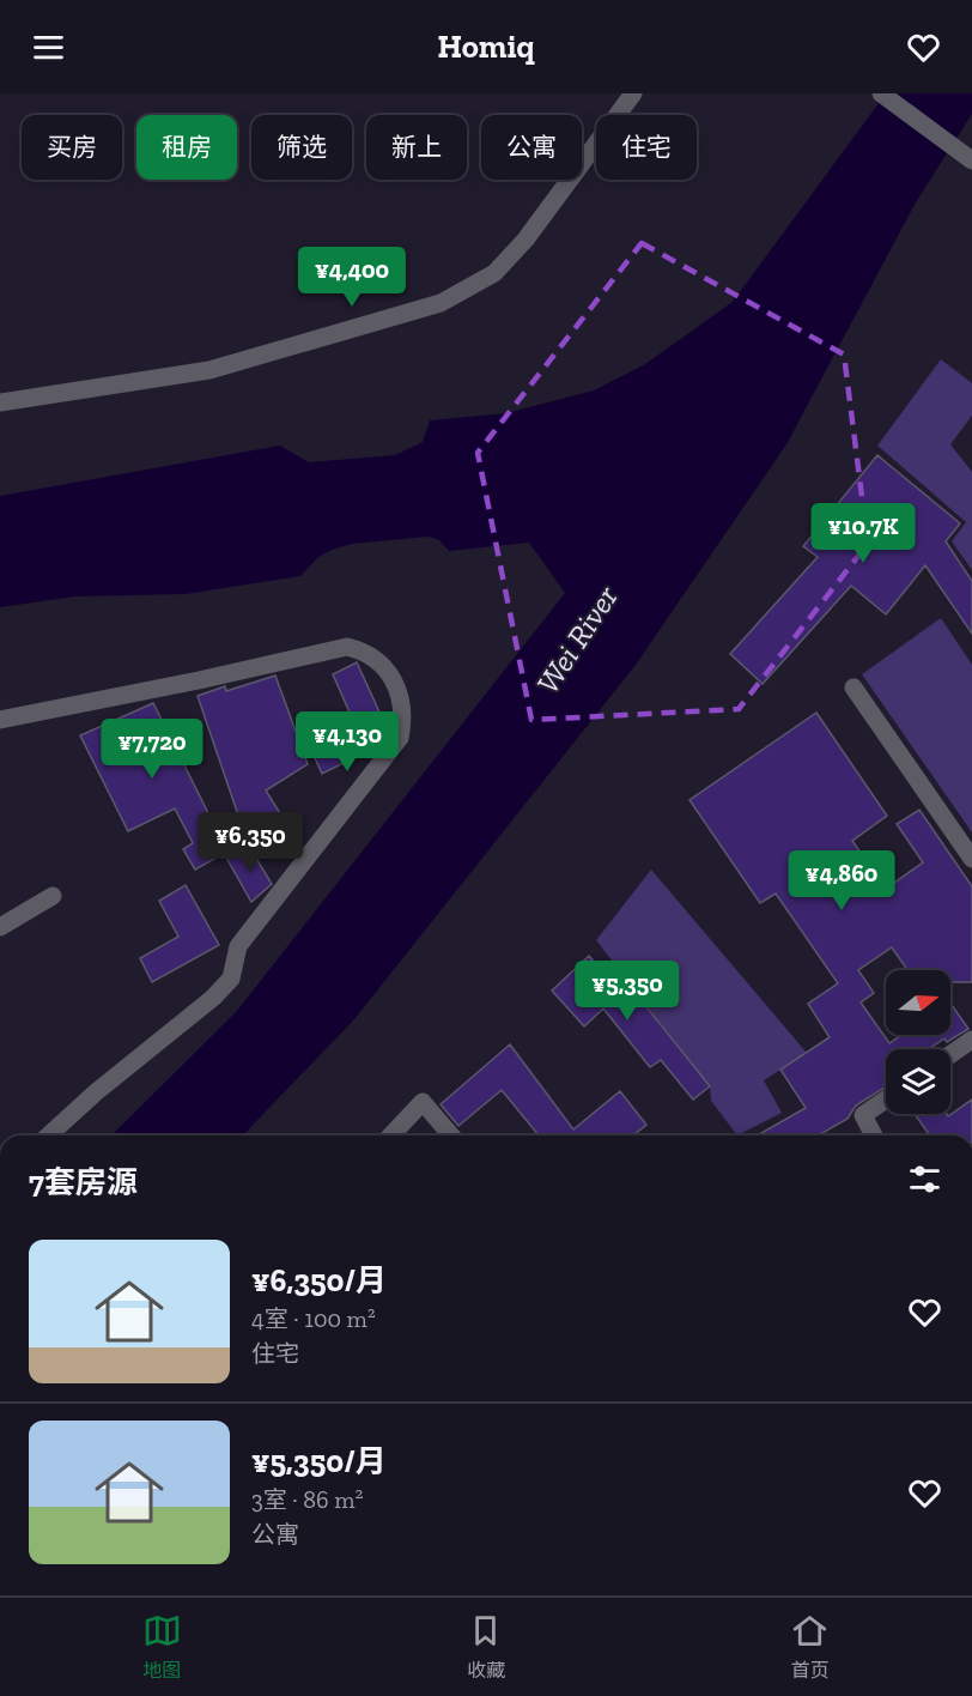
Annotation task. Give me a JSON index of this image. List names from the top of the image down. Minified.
{"water":["Wei River"],"north":"right","page":{"header":"Homiq","chip":["买房","租房","筛选","新上","公寓","住宅"],"price":["¥4,400","¥10.7K","¥4,130","¥7,720","¥6,350","¥4,860","¥5,350"],"heading":"7套房源","list":[{"name":"¥6,350/月","note":"4室 · 100 m² · 住宅"},{"name":"¥5,350/月","note":"3室 · 86 m² · 公寓"}],"tabs":["地图","收藏","首页"]}}
